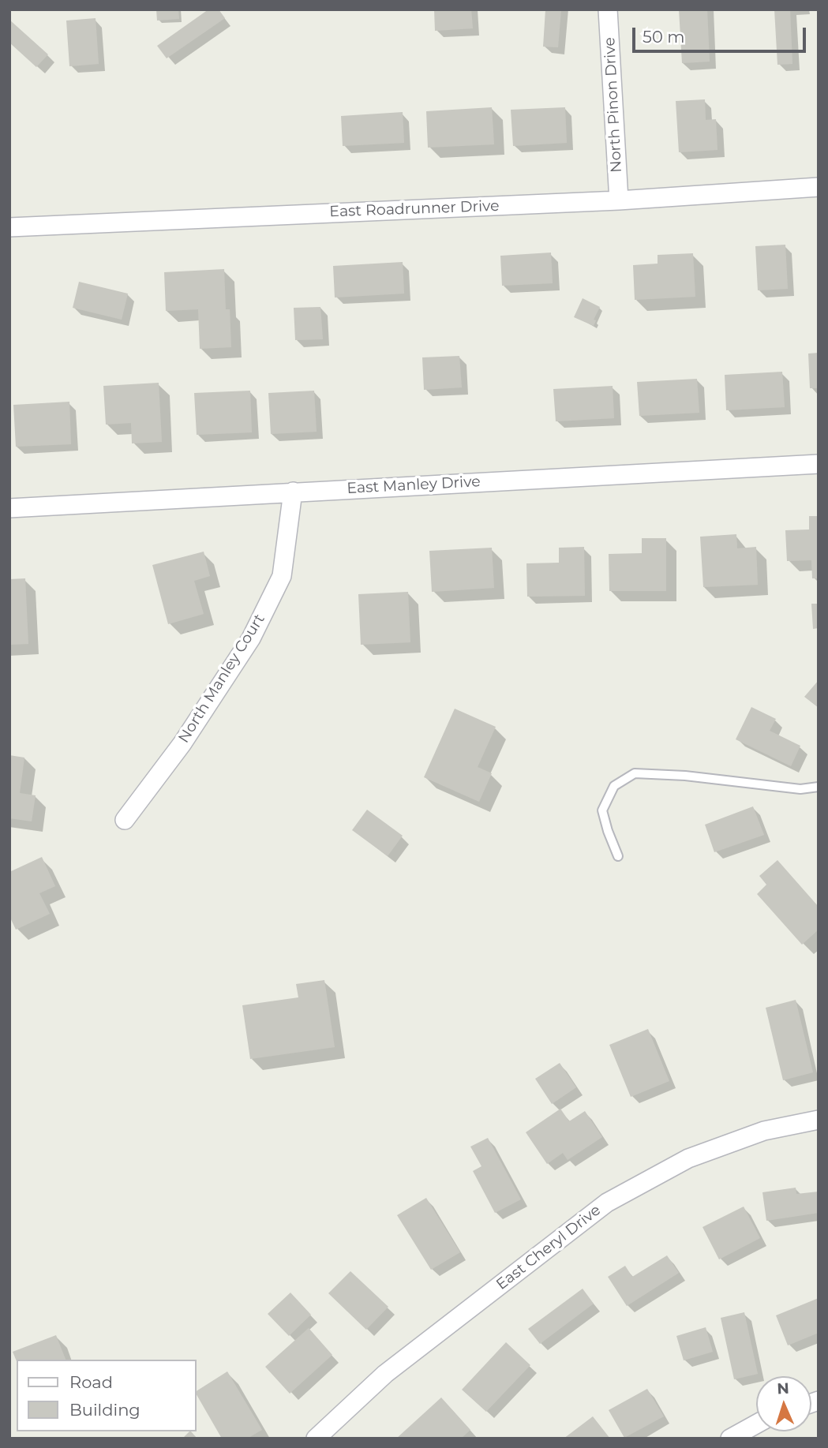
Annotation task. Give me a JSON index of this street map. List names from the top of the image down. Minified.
{"streets":{"street":["North Pinon Drive","East Roadrunner Drive","East Manley Drive","North Manley Court","East Cheryl Drive"]},"crossings":[["North Pinon Drive","East Roadrunner Drive"],["East Manley Drive","North Manley Court"]],"legend":["Road","Building"],"scale_bar":"50 m","north":"top"}
